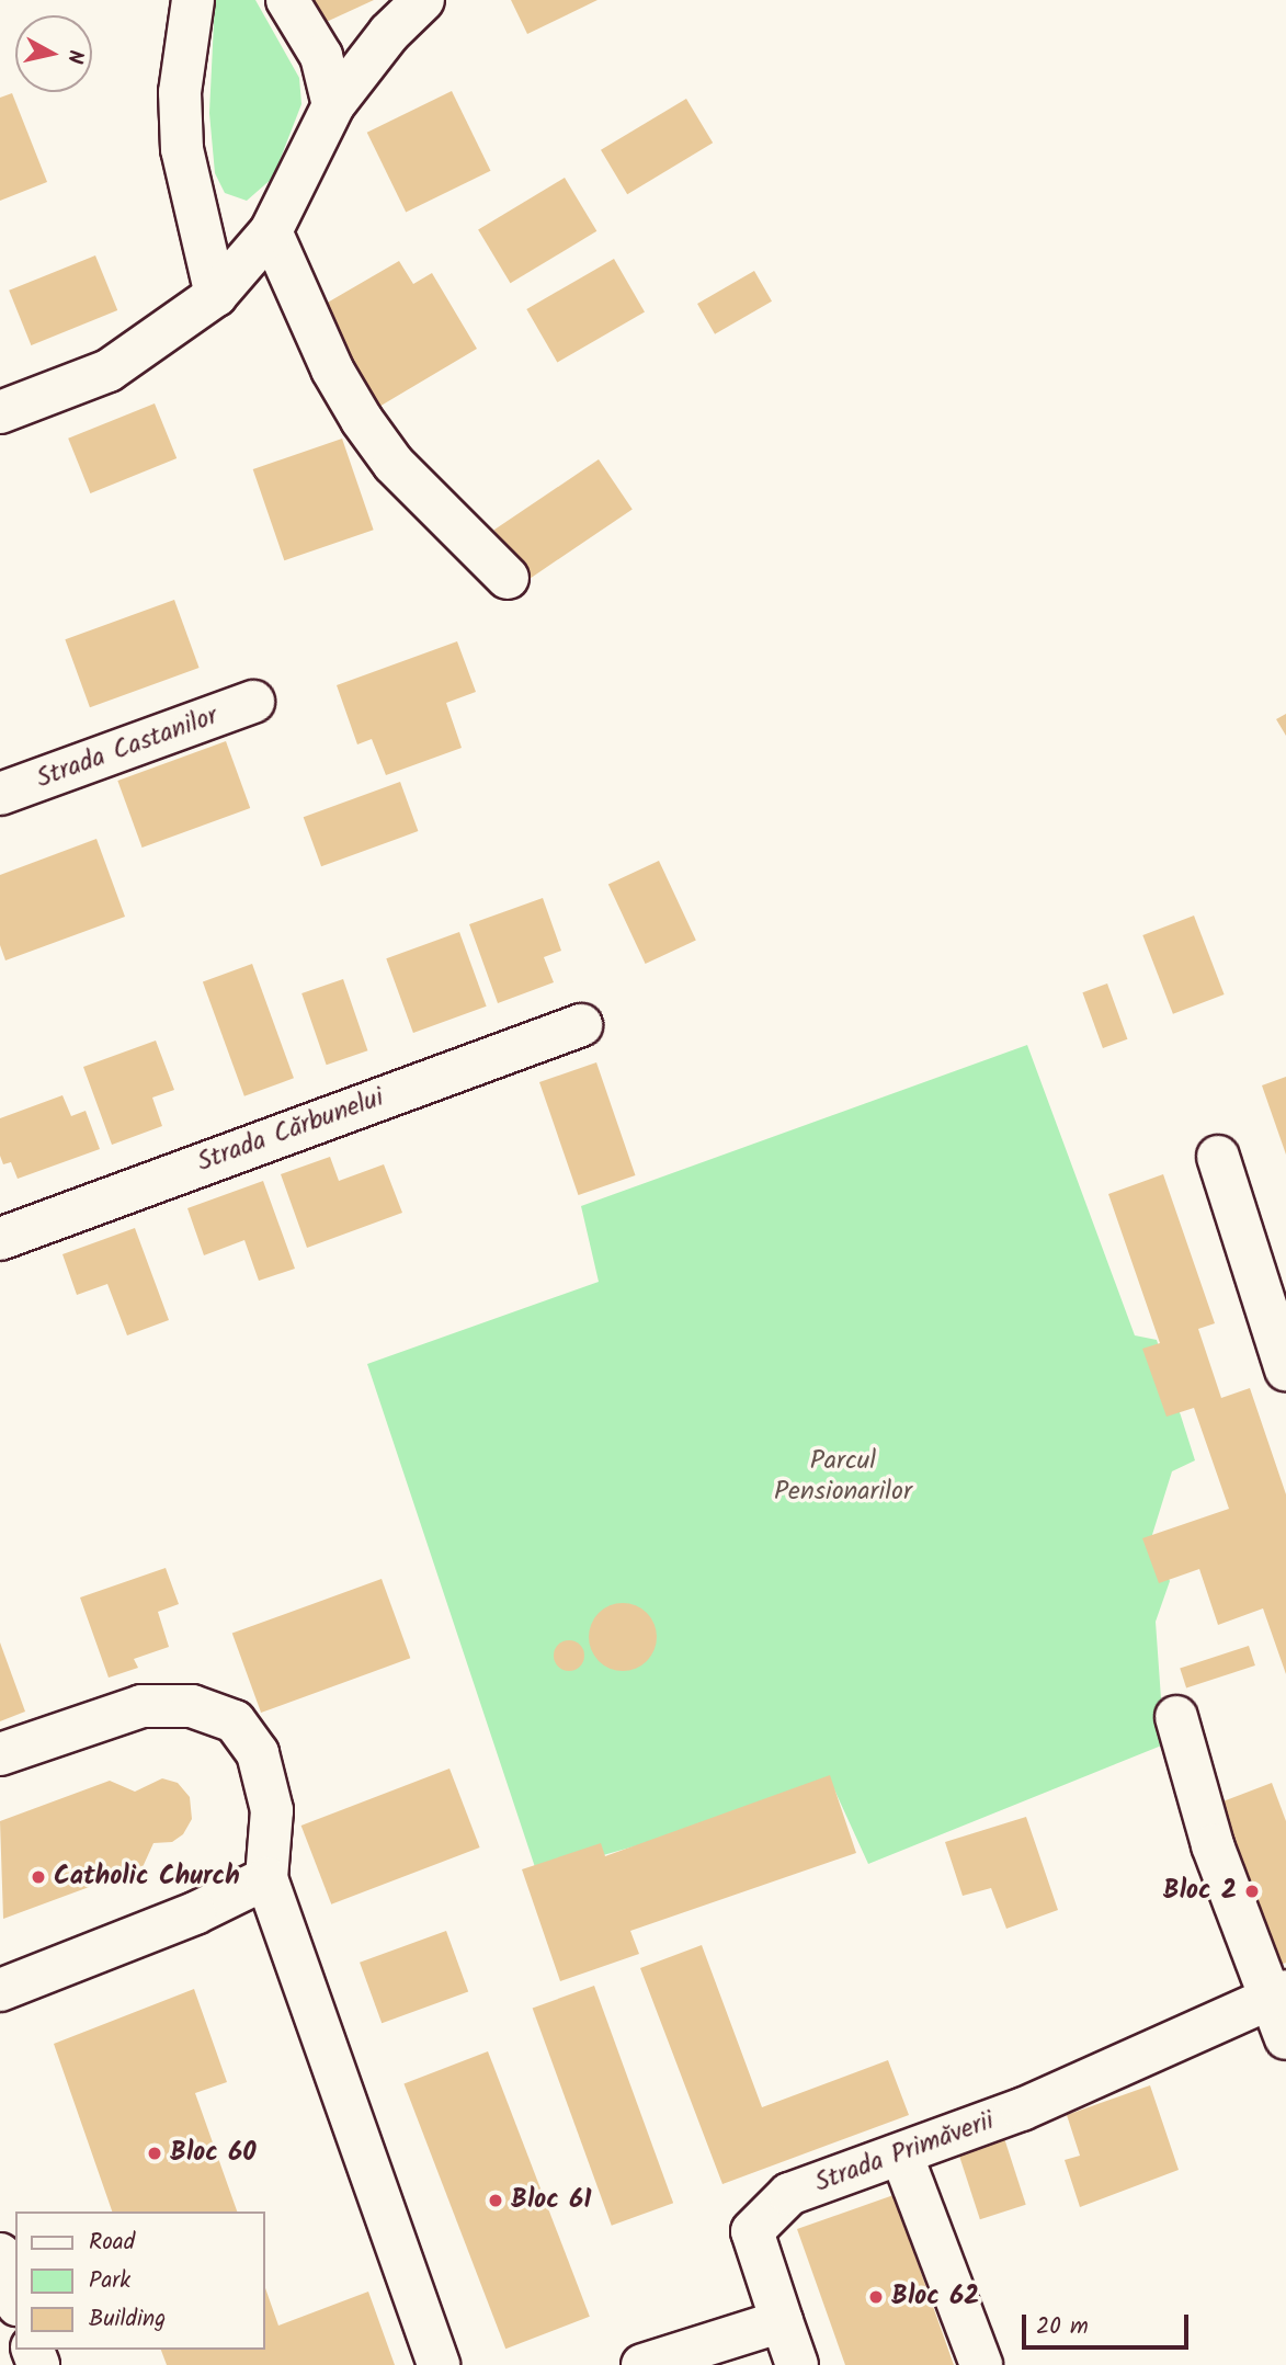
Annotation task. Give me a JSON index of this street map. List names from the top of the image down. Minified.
{"streets":{"street":["Strada Castanilor","Strada Cărbunelui","Strada Primăverii"]},"parks":["Parcul Pensionarilor"],"places":["Catholic Church","Bloc 2","Bloc 60","Bloc 61","Bloc 62"],"legend":["Road","Park","Building"],"scale_bar":"20 m","north":"right"}
